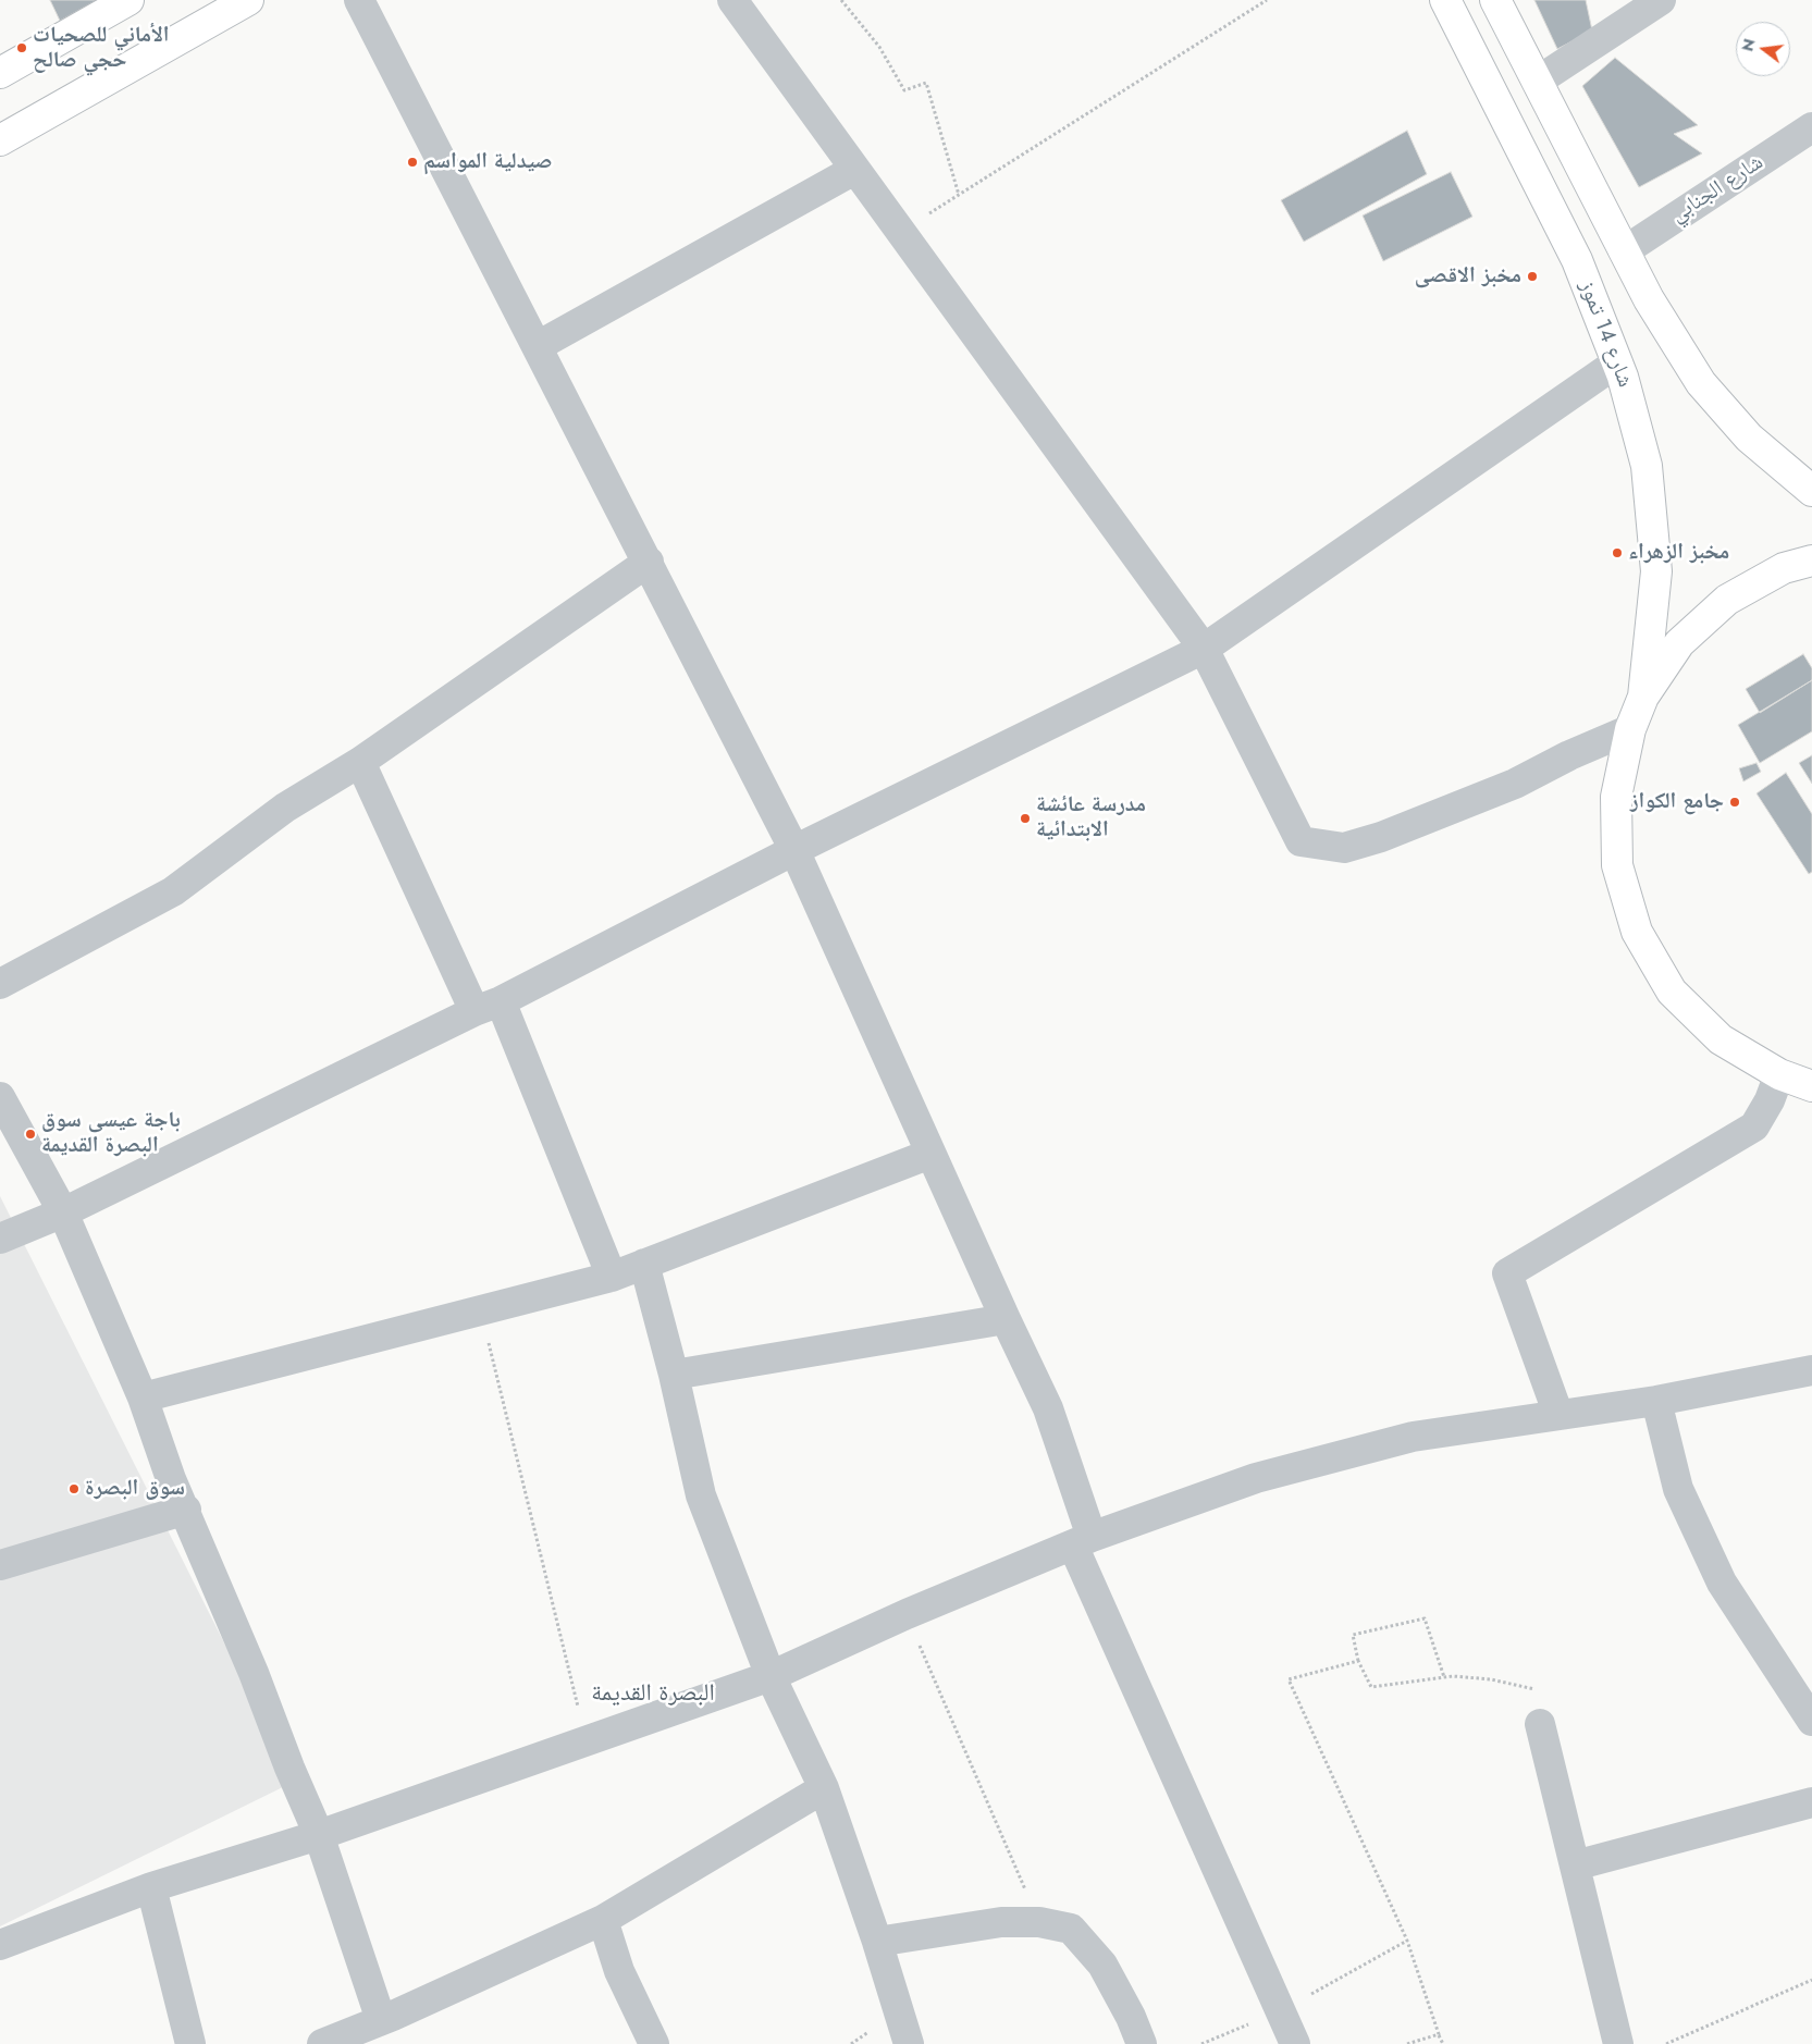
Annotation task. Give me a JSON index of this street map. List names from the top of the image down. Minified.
{"streets":{"main road":["شارع 14 تموز"],"street":["شارع الجنابي"]},"districts":["البصرة القديمة"],"places":["الأماني للصحيات حجي صالح","صيدلية المواسم","مخبز الاقصى","مخبز الزهراء","جامع الكواز","مدرسة عائشة الابتدائية","باجة عيسى سوق البصرة القديمة","سوق البصرة"],"north":"left"}
